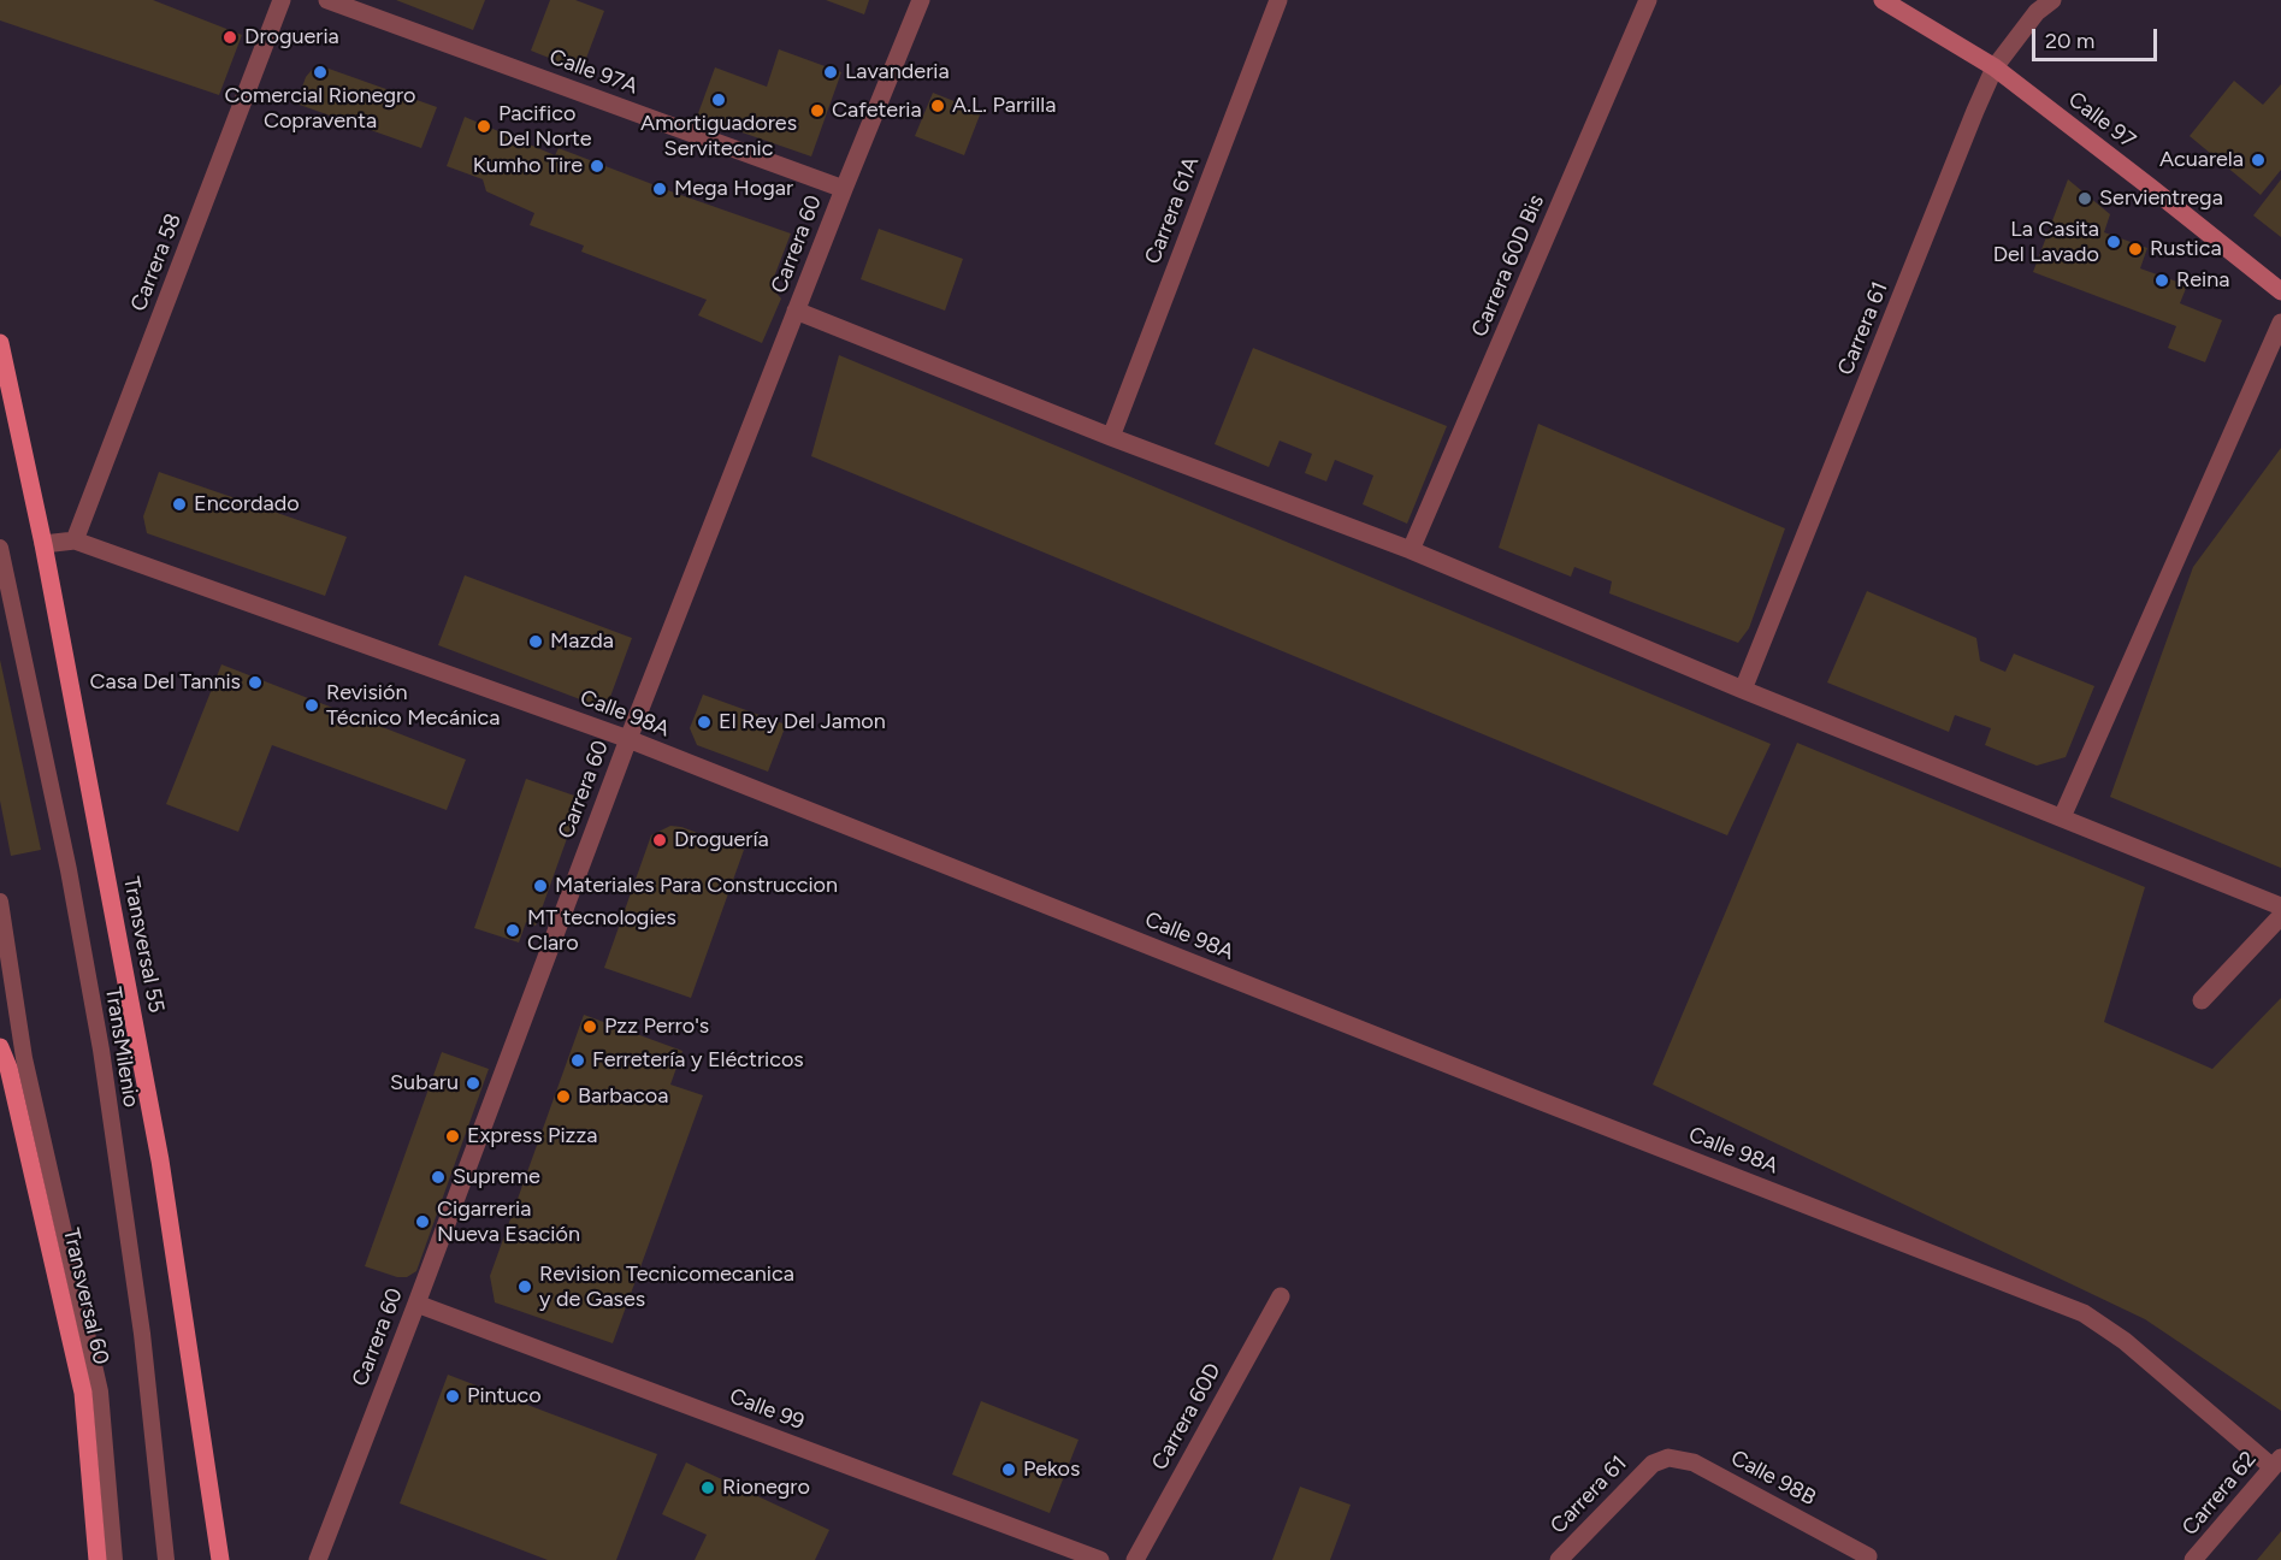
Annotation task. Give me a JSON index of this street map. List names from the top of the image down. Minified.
{"streets":{"main road":["Transversal 55","Transversal 60"],"street":["Calle 97A","Calle 97","Carrera 61A","Carrera 60","Carrera 58","Carrera 60D Bis","Carrera 61","Calle 98A","Calle 99","Carrera 60D","Calle 98B","Carrera 62"],"lane":["TransMilenio"]},"crossings":[["Calle 97A","Carrera 60"],["Calle 97","Carrera 61"],["Carrera 60","Calle 98A"],["Carrera 60","Calle 99"],["Carrera 58","Calle 98A"],["Carrera 61","Calle 98B"],["Calle 98A","Transversal 55"],["Calle 98A","Carrera 62"]],"places":["Drogueria","Comercial Rionegro Copraventa","Lavanderia","Amortiguadores Servitecnic","A.L. Parrilla","Cafeteria","Pacifico Del Norte","Acuarela","Kumho Tire","Mega Hogar","Servientrega","La Casita Del Lavado","Rustica","Reina","Encordado","Mazda","Casa Del Tannis","Revisión Técnico Mecánica","El Rey Del Jamon","Droguería","Materiales Para Construccion","MT tecnologies Claro","Pzz Perro's","Ferretería y Eléctricos","Subaru","Barbacoa","Express Pizza","Supreme","Cigarreria Nueva Esación","Revision Tecnicomecanica y de Gases","Pintuco","Pekos","Rionegro"],"scale_bar":"20 m"}
